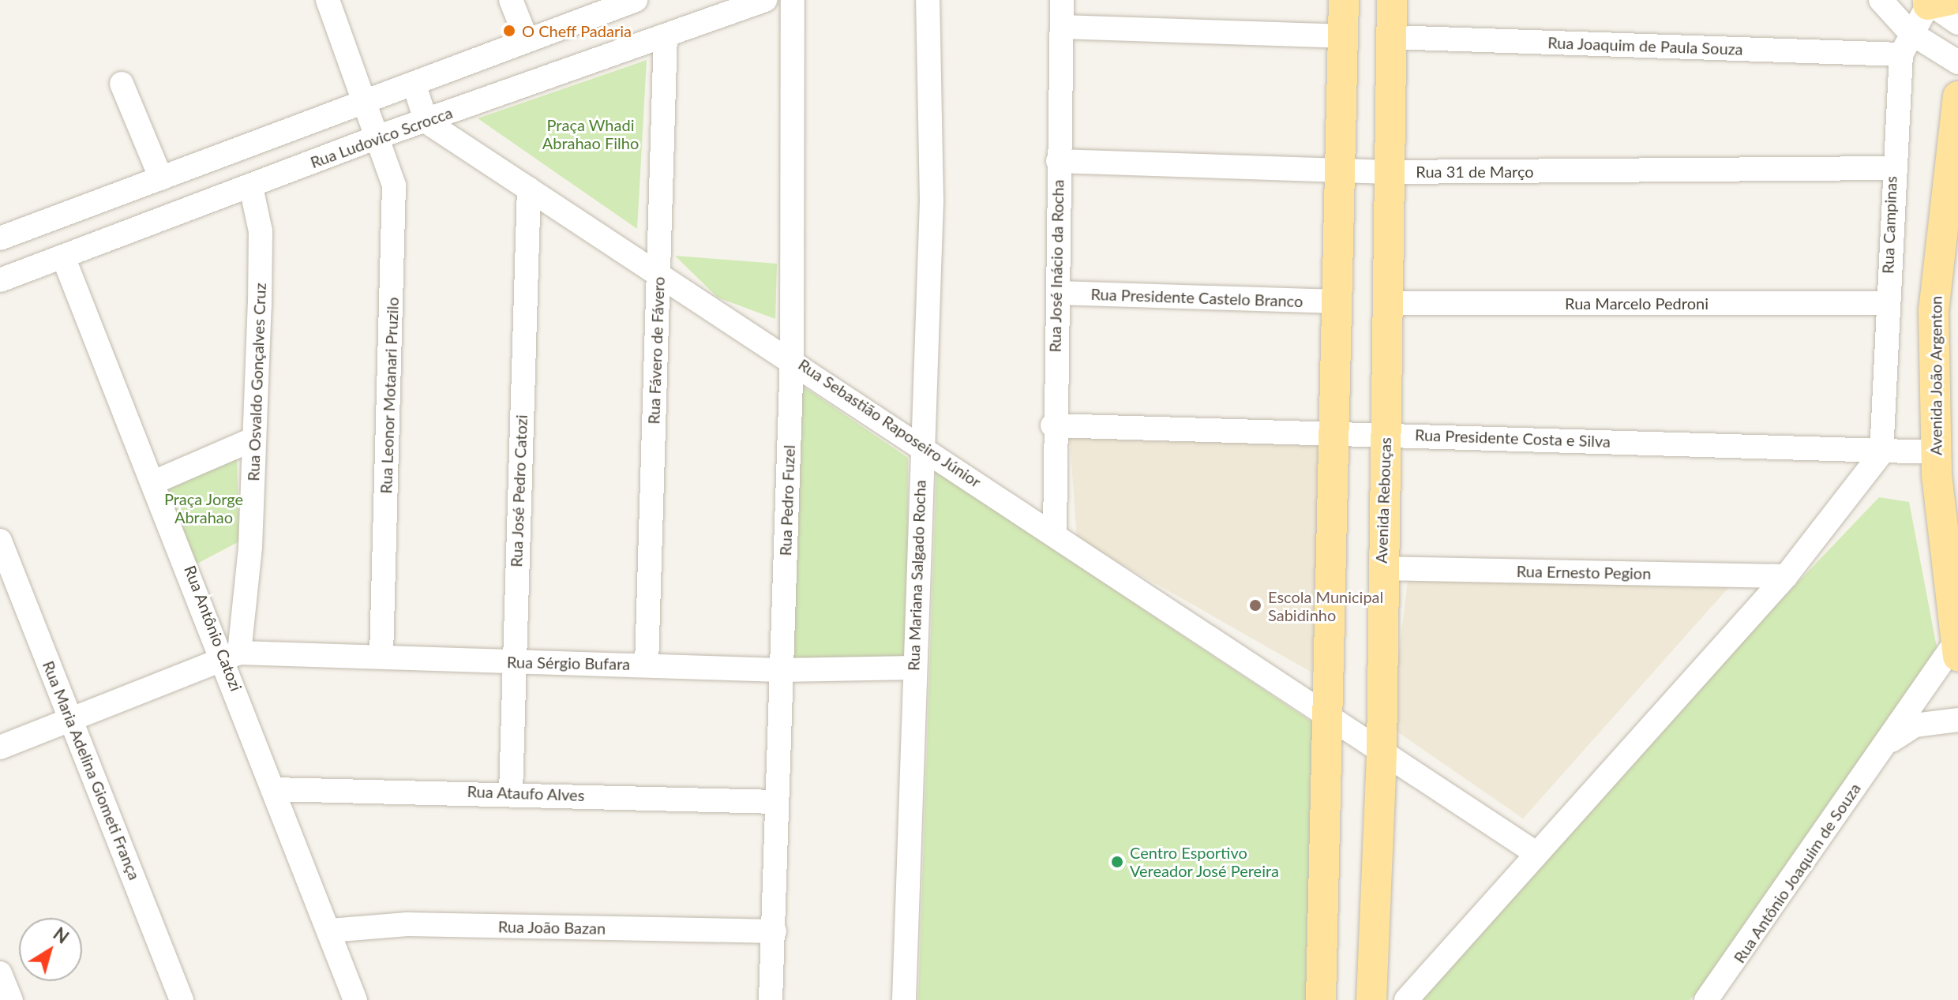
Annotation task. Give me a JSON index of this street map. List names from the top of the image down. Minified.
{"streets":{"main road":["Avenida João Argenton","Avenida Rebouças"],"street":["Rua Joaquim de Paula Souza","Rua Ludovico Scrocca","Rua 31 de Março","Rua Campinas","Rua José Inácio da Rocha","Rua Presidente Castelo Branco","Rua Marcelo Pedroni","Rua Fávero de Fávero","Rua Osvaldo Gonçalves Cruz","Rua Leonor Motanari Pruzilo","Rua Sebastião Raposeiro Júnior","Rua Presidente Costa e Silva","Rua José Pedro Catozi","Rua Pedro Fuzel","Rua Ernesto Pegion","Rua Mariana Salgado Rocha","Rua Antônio Catozi","Rua Sérgio Bufara","Rua Maria Adelina Giometi França","Rua Ataufo Alves","Rua Antônio Joaquim de Souza","Rua João Bazan"]},"crossings":[["Rua Joaquim de Paula Souza","Rua Campinas"],["Rua Joaquim de Paula Souza","Avenida Rebouças"],["Rua Ludovico Scrocca","Rua Fávero de Fávero"],["Rua Ludovico Scrocca","Rua Osvaldo Gonçalves Cruz"],["Rua Ludovico Scrocca","Rua Leonor Motanari Pruzilo"],["Rua Ludovico Scrocca","Rua Sebastião Raposeiro Júnior"],["Rua Ludovico Scrocca","Rua Antônio Catozi"],["Rua 31 de Março","Rua Campinas"],["Rua 31 de Março","Rua José Inácio da Rocha"],["Rua 31 de Março","Avenida Rebouças"],["Rua Campinas","Rua Marcelo Pedroni"],["Rua Campinas","Rua Presidente Costa e Silva"],["Rua José Inácio da Rocha","Rua Presidente Castelo Branco"],["Rua José Inácio da Rocha","Rua Sebastião Raposeiro Júnior"],["Rua José Inácio da Rocha","Rua Presidente Costa e Silva"],["Rua Marcelo Pedroni","Avenida Rebouças"],["Rua Fávero de Fávero","Rua Sebastião Raposeiro Júnior"],["Rua Fávero de Fávero","Rua Sérgio Bufara"],["Avenida João Argenton","Rua Presidente Costa e Silva"],["Avenida João Argenton","Rua Antônio Joaquim de Souza"],["Rua Osvaldo Gonçalves Cruz","Rua Antônio Catozi"],["Rua Osvaldo Gonçalves Cruz","Rua Sérgio Bufara"],["Rua Leonor Motanari Pruzilo","Rua Sérgio Bufara"],["Rua Sebastião Raposeiro Júnior","Rua José Pedro Catozi"],["Rua Sebastião Raposeiro Júnior","Rua Pedro Fuzel"],["Rua Sebastião Raposeiro Júnior","Avenida Rebouças"],["Rua Sebastião Raposeiro Júnior","Rua Mariana Salgado Rocha"],["Rua Presidente Costa e Silva","Avenida Rebouças"],["Rua José Pedro Catozi","Rua Sérgio Bufara"],["Rua José Pedro Catozi","Rua Ataufo Alves"],["Rua Pedro Fuzel","Rua Sérgio Bufara"],["Rua Pedro Fuzel","Rua Ataufo Alves"],["Rua Pedro Fuzel","Rua João Bazan"],["Avenida Rebouças","Rua Ernesto Pegion"],["Rua Mariana Salgado Rocha","Rua Sérgio Bufara"],["Rua Antônio Catozi","Rua Sérgio Bufara"],["Rua Antônio Catozi","Rua Ataufo Alves"],["Rua Antônio Catozi","Rua João Bazan"]],"parks":["Praça Whadi Abrahao Filho","Praça Jorge Abrahao"],"places":["O Cheff Padaria","Escola Municipal Sabidinho","Centro Esportivo Vereador José Pereira"],"north":"top right"}
